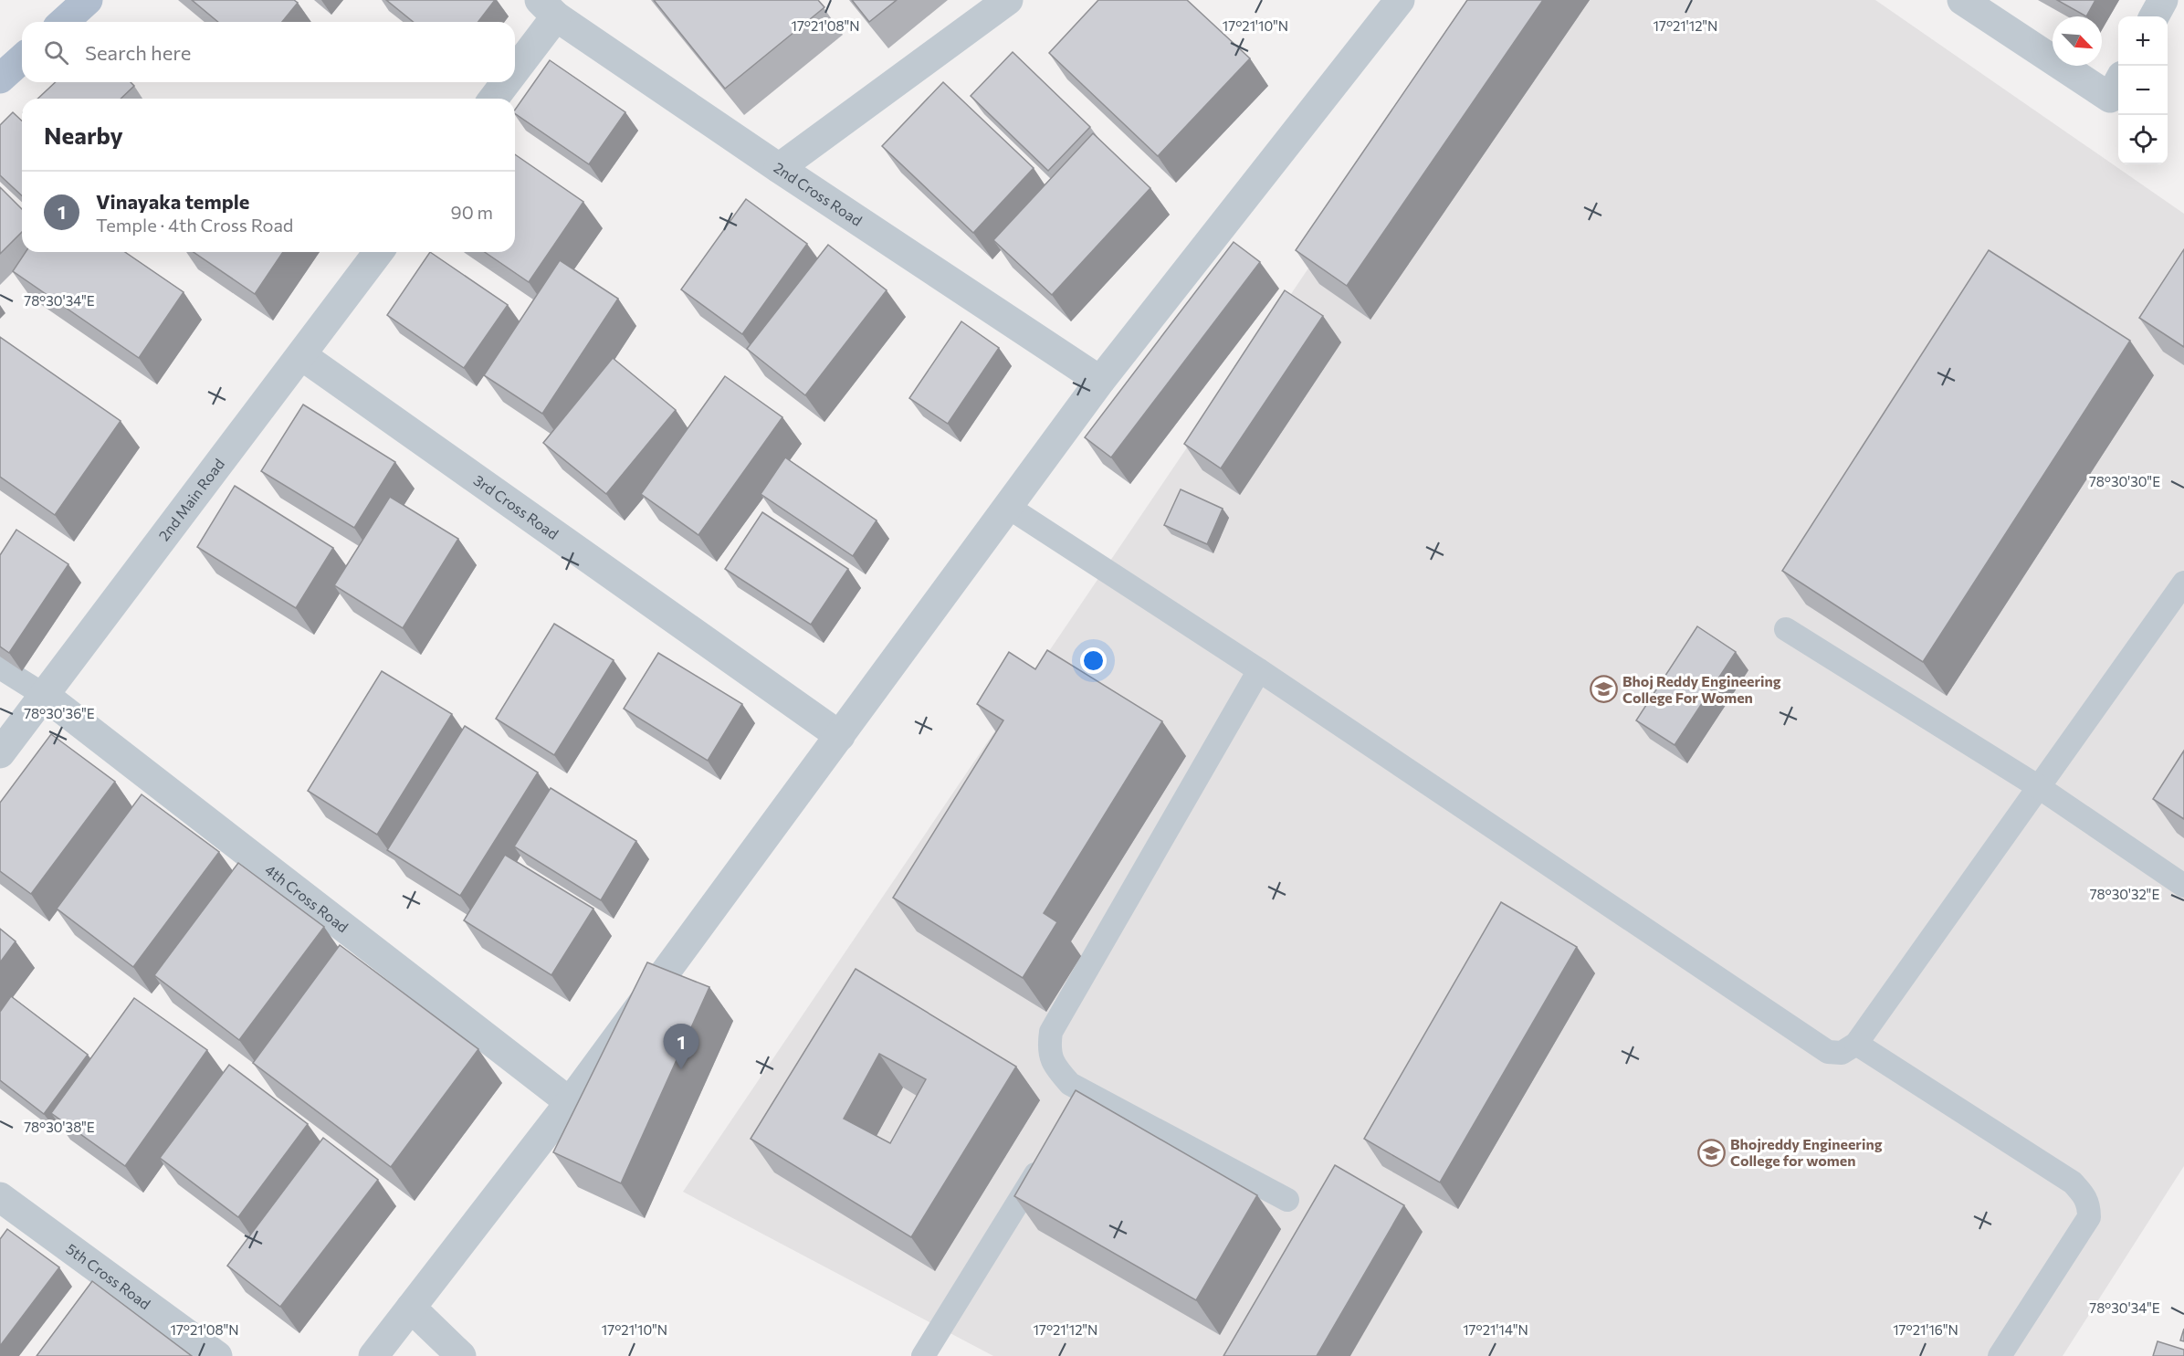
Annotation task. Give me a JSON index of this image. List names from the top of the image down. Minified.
{"streets":{"street":["2nd Cross Road","2nd Main Road","3rd Cross Road","4th Cross Road","5th Cross Road"]},"crossings":[["2nd Main Road","3rd Cross Road"],["2nd Main Road","4th Cross Road"]],"places":{"school or university":["Bhoj Reddy Engineering College For Women","Bhojreddy Engineering College for women"]},"north":"bottom right","page":{"map_buttons":["+","−"],"search":"Search here","heading":"Nearby","list":[{"mark":"1","name":"Vinayaka temple","note":"Temple · 4th Cross Road","value":"90 m"}],"pins":"1"},"coordinates":["17°21'08\"N","17°21'10\"N","17°21'12\"N","78°30'34\"E","78°30'30\"E","78°30'36\"E","78°30'32\"E","78°30'38\"E","17°21'16\"N","17°21'14\"N"]}
